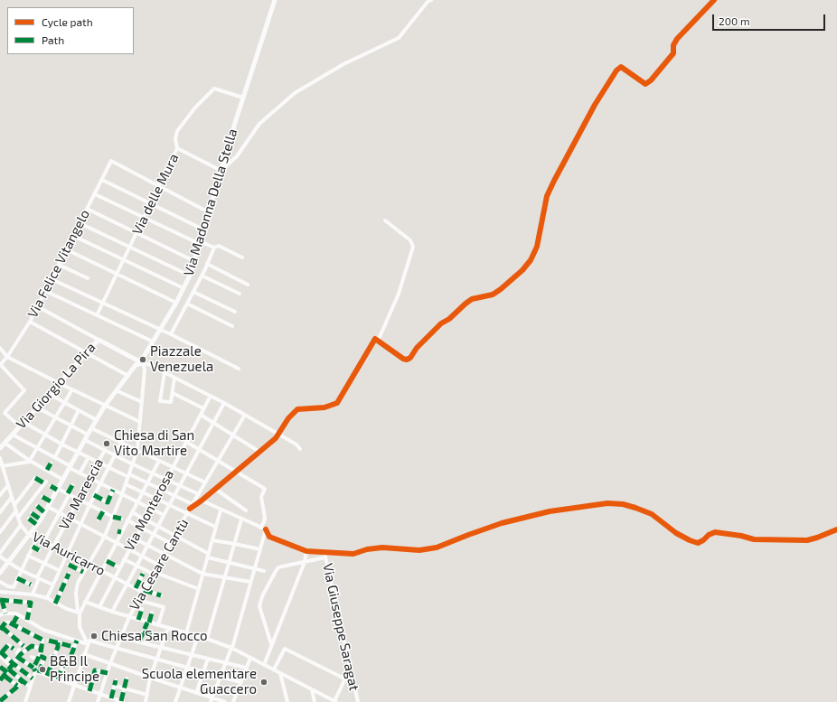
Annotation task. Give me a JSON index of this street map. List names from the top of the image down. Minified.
{"streets":{"street":["Via delle Mura","Via Madonna Della Stella","Via Felice Vitangelo","Via Giorgio La Pira","Via Marescia","Via Monterosa","Via Auricarro","Via Cesare Cantù","Via Giuseppe Saragat"]},"crossings":[["Via delle Mura","Via Madonna Della Stella"],["Via delle Mura","Via Felice Vitangelo"],["Via Marescia","Via Auricarro"],["Via Monterosa","Via Auricarro"],["Via Auricarro","Via Cesare Cantù"]],"places":["Piazzale Venezuela","Chiesa di San Vito Martire","Chiesa San Rocco","B&B Il Principe","Scuola elementare Guaccero"],"legend":["Cycle path","Path"],"scale_bar":"200 m"}
